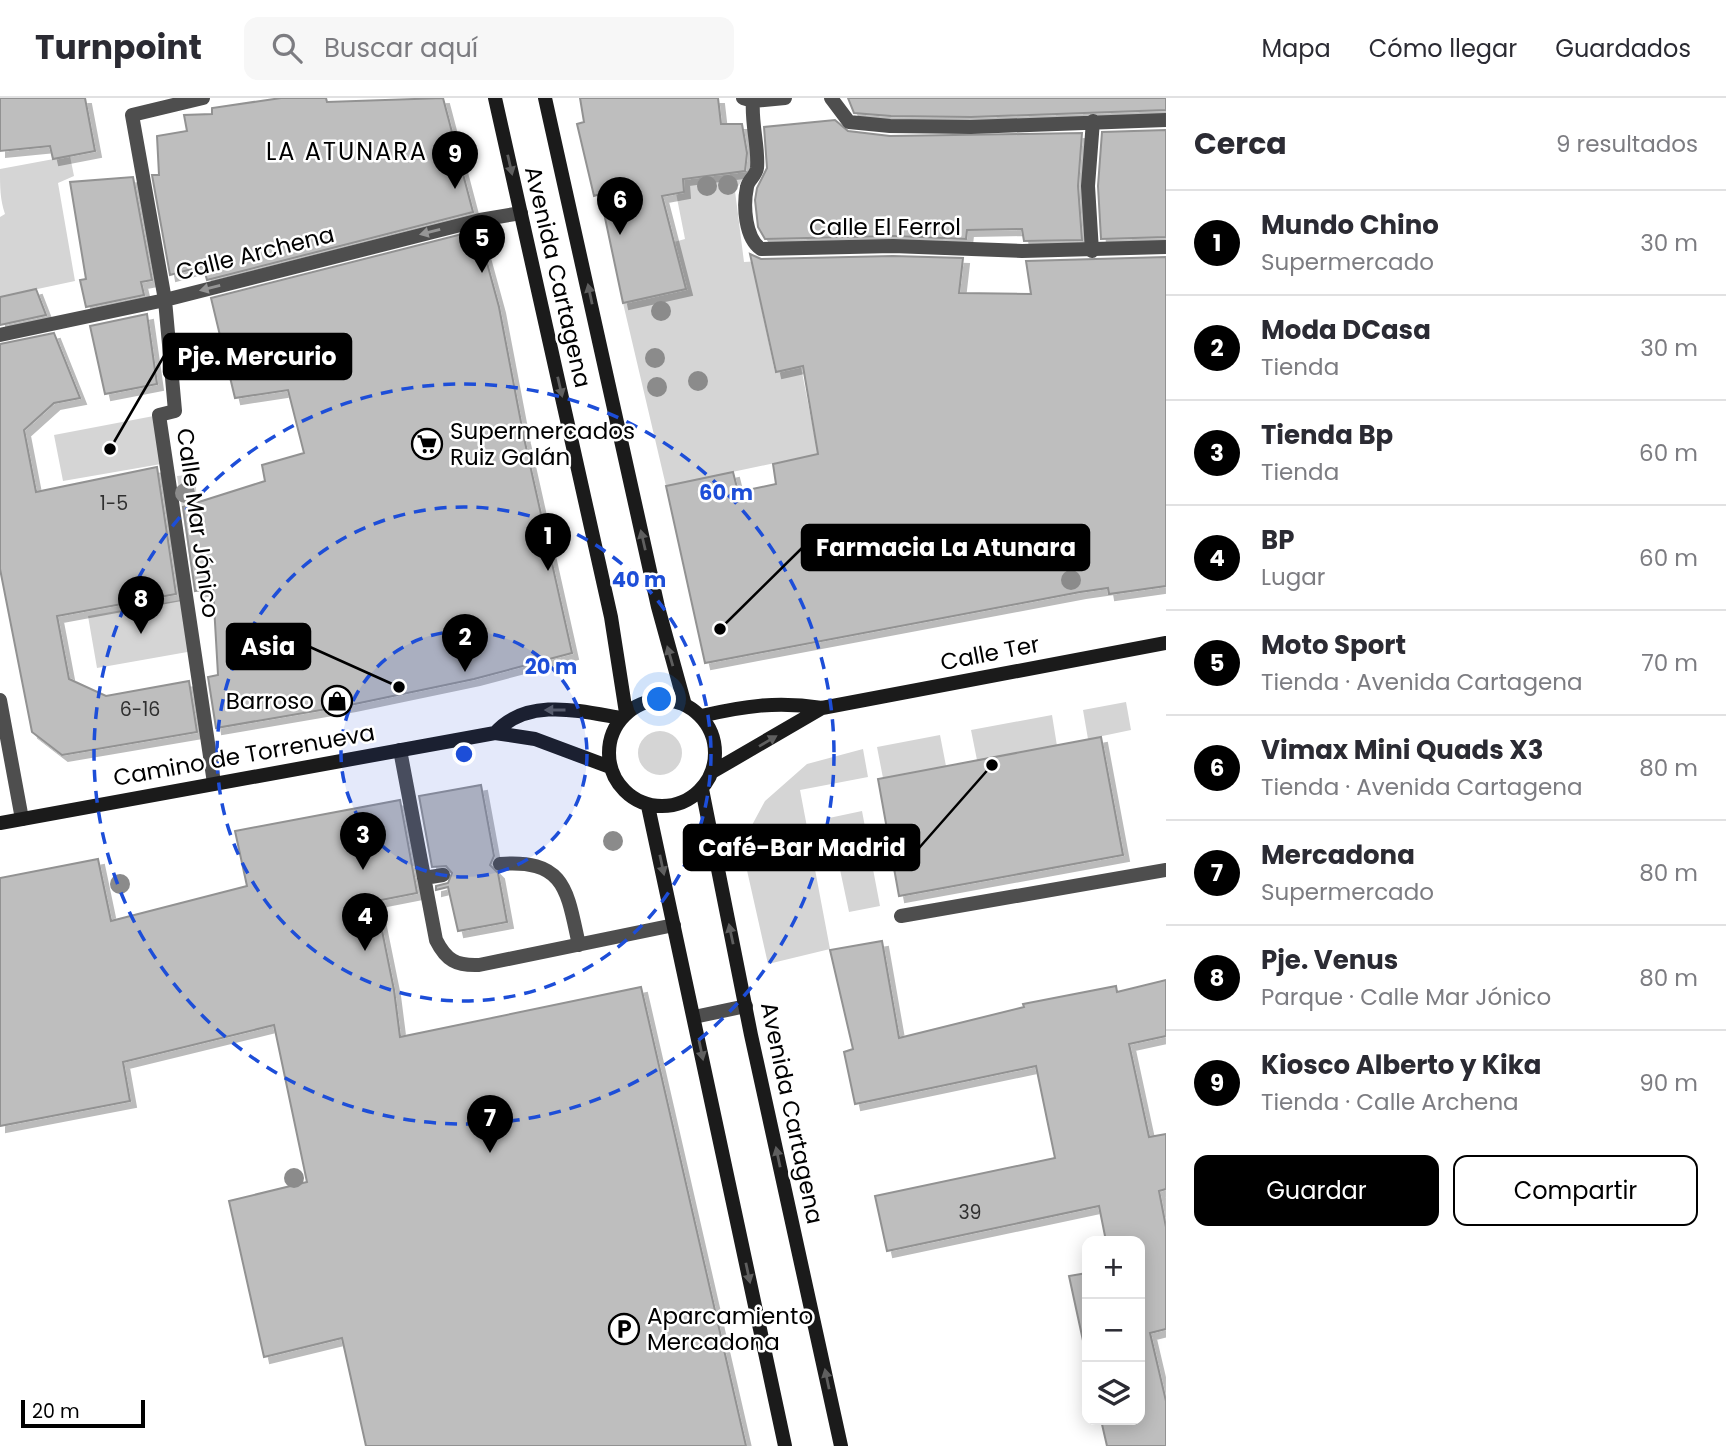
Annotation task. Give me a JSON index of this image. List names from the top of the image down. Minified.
{"streets":{"main road":["Avenida Cartagena","Calle Ter","Camino de Torrenueva"],"street":["Calle El Ferrol","Calle Archena","Calle Mar Jónico"]},"crossings":[["Calle Archena","Avenida Cartagena"],["Calle Archena","Calle Mar Jónico"],["Avenida Cartagena","Calle Ter"],["Avenida Cartagena","Camino de Torrenueva"],["Calle Mar Jónico","Camino de Torrenueva"],["Calle Ter","Camino de Torrenueva"]],"one_way":["Calle Archena"],"districts":["LA ATUNARA"],"places":{"supermarket":["Supermercados Ruiz Galán"],"other":["Pje. Mercurio","Farmacia La Atunara","Asia","Café-Bar Madrid"],"shop":["Barroso"],"parking":["Aparcamiento Mercadona"]},"house_numbers":["1-5","6-16","39"],"scale_bar":"20 m","page":{"header":"Turnpoint","search":"Buscar aquí","nav":["Mapa","Cómo llegar","Guardados"],"heading":["Cerca","9 resultados"],"pins":["9","6","5","1","8","2","3","4","7"],"list":[{"mark":"1","name":"Mundo Chino","note":"Supermercado","value":"30 m"},{"mark":"2","name":"Moda DCasa","note":"Tienda","value":"30 m"},{"mark":"3","name":"Tienda Bp","note":"Tienda","value":"60 m"},{"mark":"4","name":"BP","note":"Lugar","value":"60 m"},{"mark":"5","name":"Moto Sport","note":"Tienda · Avenida Cartagena","value":"70 m"},{"mark":"6","name":"Vimax Mini Quads X3","note":"Tienda · Avenida Cartagena","value":"80 m"},{"mark":"7","name":"Mercadona","note":"Supermercado","value":"80 m"},{"mark":"8","name":"Pje. Venus","note":"Parque · Calle Mar Jónico","value":"80 m"},{"mark":"9","name":"Kiosco Alberto y Kika","note":"Tienda · Calle Archena","value":"90 m"}],"buttons":["Guardar","Compartir"],"map_buttons":["+","−"],"scale":"20 m"},"rings":["60 m","40 m","20 m"]}
